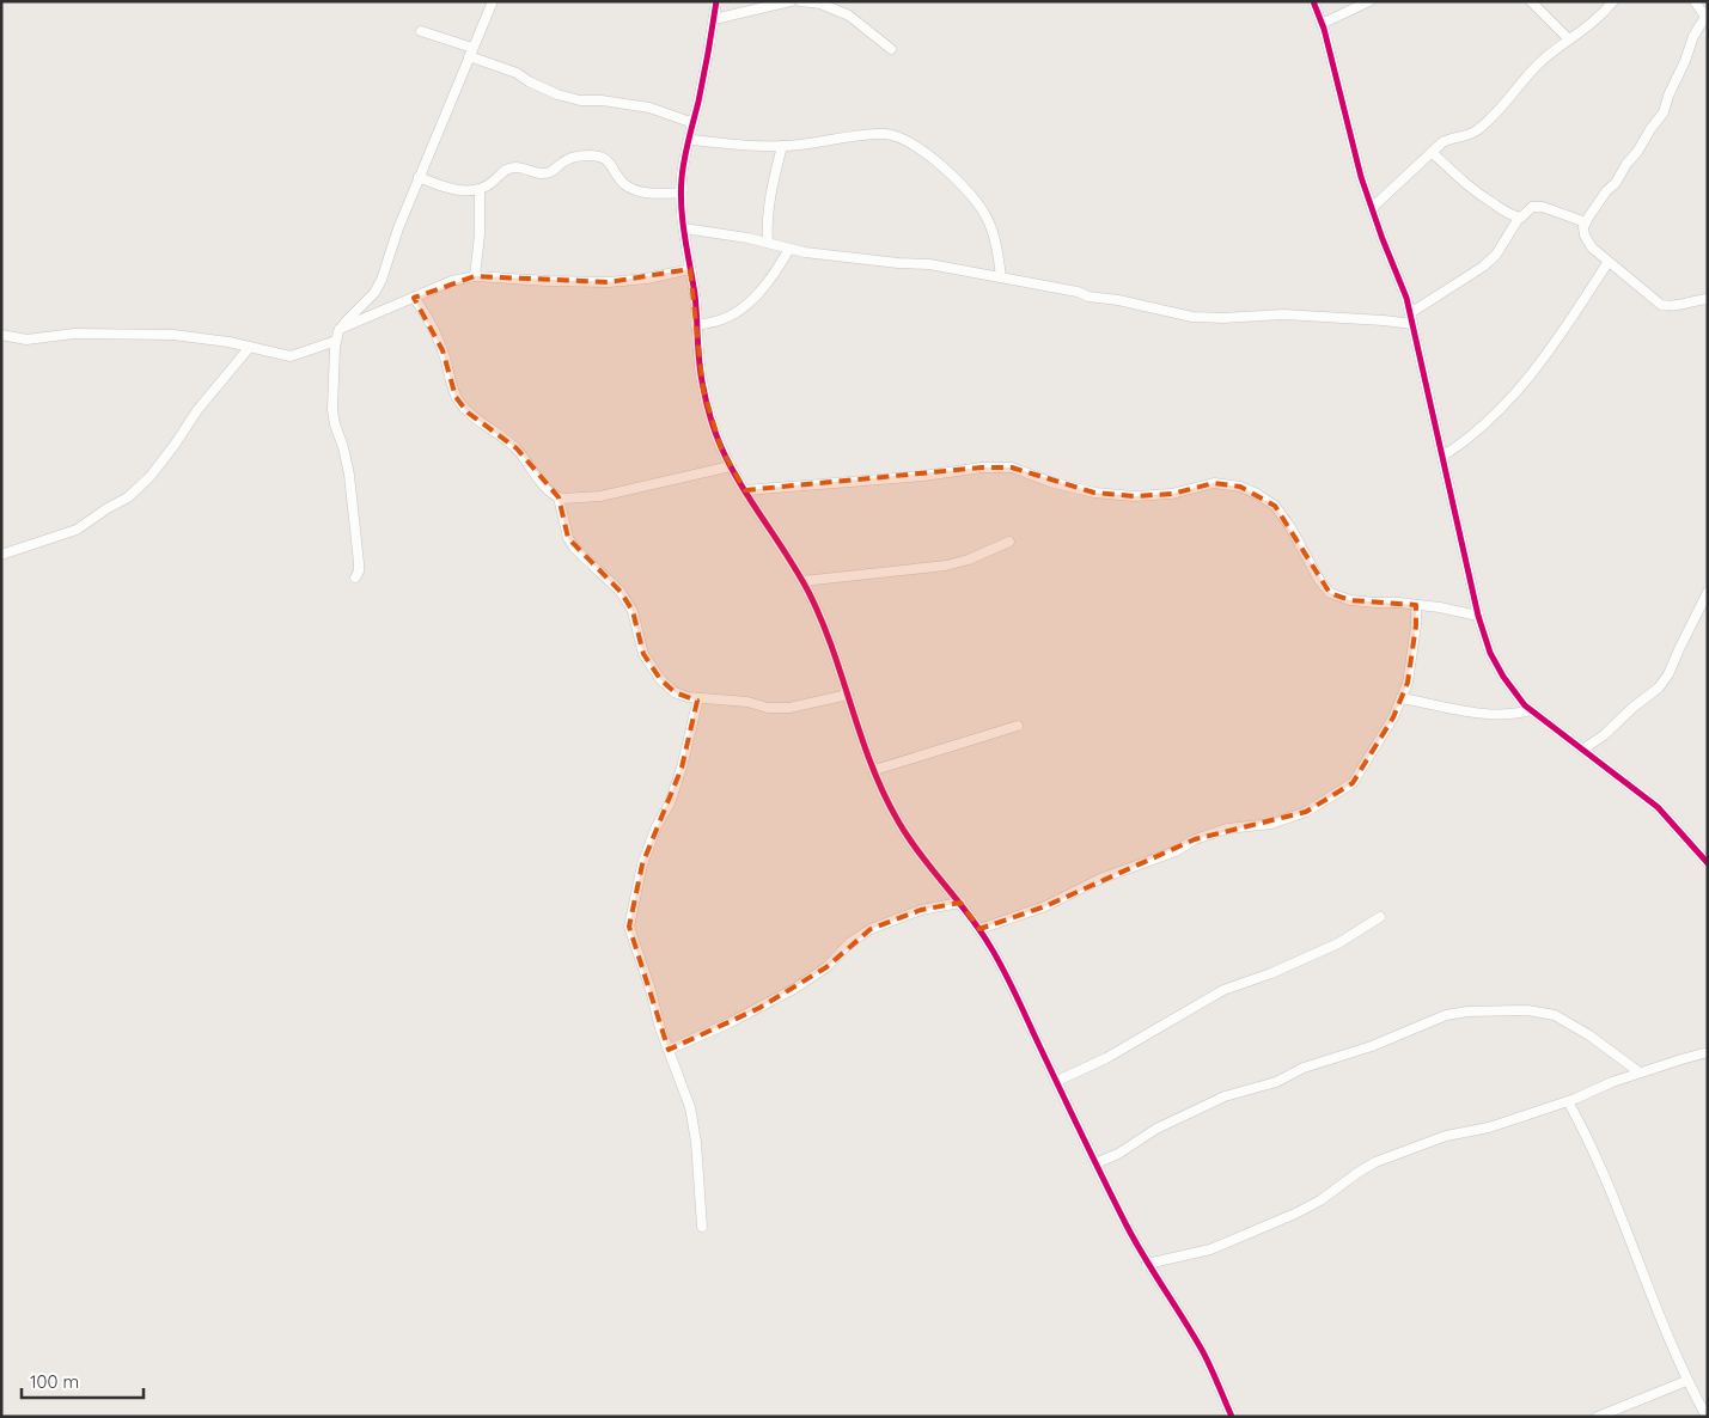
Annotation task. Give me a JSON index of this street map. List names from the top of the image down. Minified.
{"scale_bar":"100 m"}
